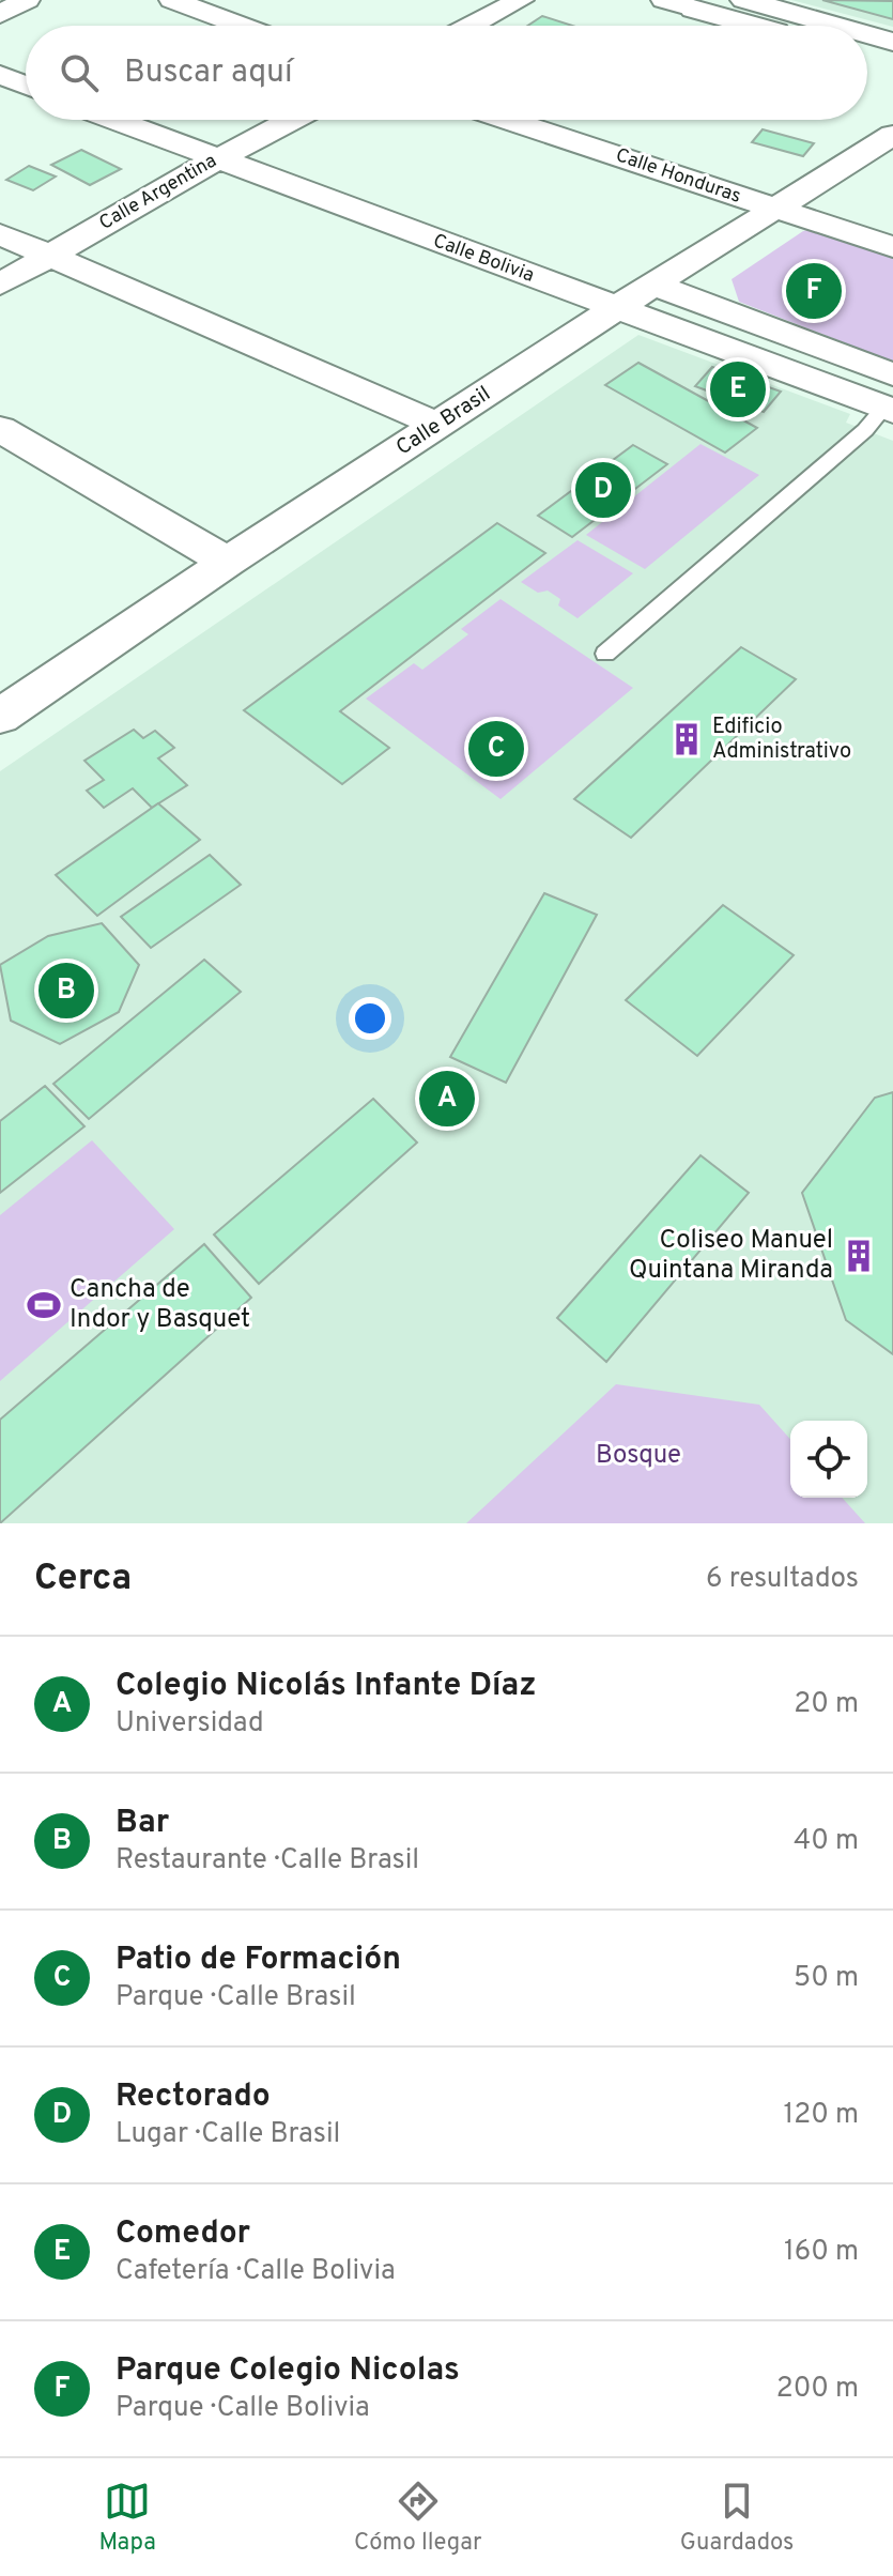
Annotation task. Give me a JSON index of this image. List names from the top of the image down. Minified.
{"streets":{"street":["Calle Honduras","Calle Argentina","Calle Bolivia","Calle Brasil"]},"crossings":[["Calle Honduras","Calle Brasil"],["Calle Argentina","Calle Bolivia"],["Calle Bolivia","Calle Brasil"]],"parks":["Bosque"],"places":{"building":["Edificio Administrativo","Coliseo Manuel Quintana Miranda"],"sports":["Cancha de Indor y Basquet"]},"page":{"search":"Buscar aquí","pins":["F","E","D","C","B","A"],"heading":["Cerca","6 resultados"],"list":[{"mark":"A","name":"Colegio Nicolás Infante Díaz","note":"Universidad","value":"20 m"},{"mark":"B","name":"Bar","note":"Restaurante · Calle Brasil","value":"40 m"},{"mark":"C","name":"Patio de Formación","note":"Parque · Calle Brasil","value":"50 m"},{"mark":"D","name":"Rectorado","note":"Lugar · Calle Brasil","value":"120 m"},{"mark":"E","name":"Comedor","note":"Cafetería · Calle Bolivia","value":"160 m"},{"mark":"F","name":"Parque Colegio Nicolas","note":"Parque · Calle Bolivia","value":"200 m"}],"nav":["Mapa","Cómo llegar","Guardados"]}}
